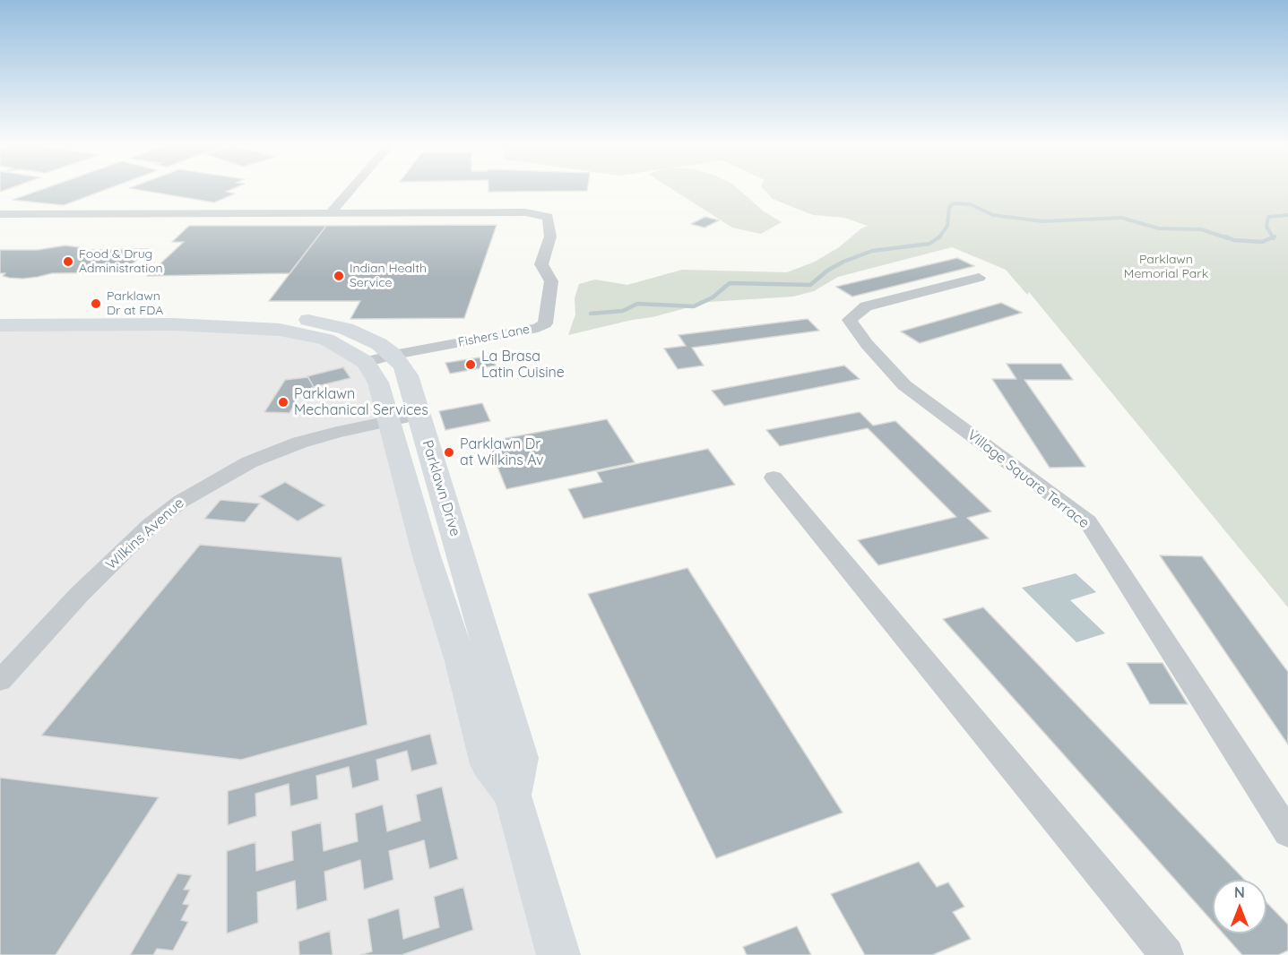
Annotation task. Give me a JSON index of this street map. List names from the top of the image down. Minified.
{"streets":{"main road":["Parklawn Drive"],"street":["Fishers Lane","Village Square Terrace","Wilkins Avenue"]},"crossings":[["Fishers Lane","Parklawn Drive"],["Parklawn Drive","Wilkins Avenue"]],"parks":["Parklawn Memorial Park"],"places":["Food & Drug Administration","Indian Health Service","Parklawn Dr at FDA","La Brasa Latin Cuisine","Parklawn Mechanical Services","Parklawn Dr at Wilkins Av"],"north":"top"}
